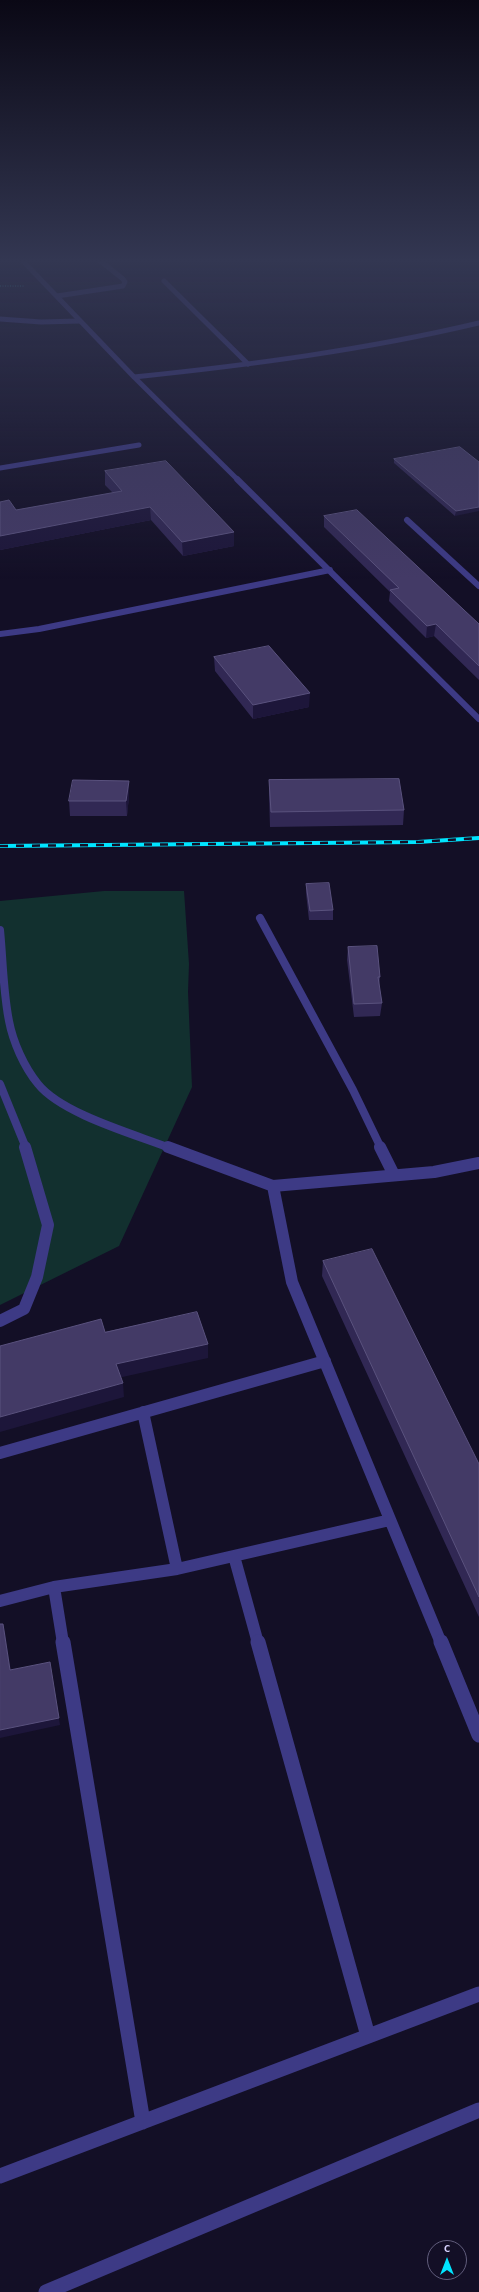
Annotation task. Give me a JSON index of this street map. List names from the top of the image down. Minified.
{"north":"top"}
